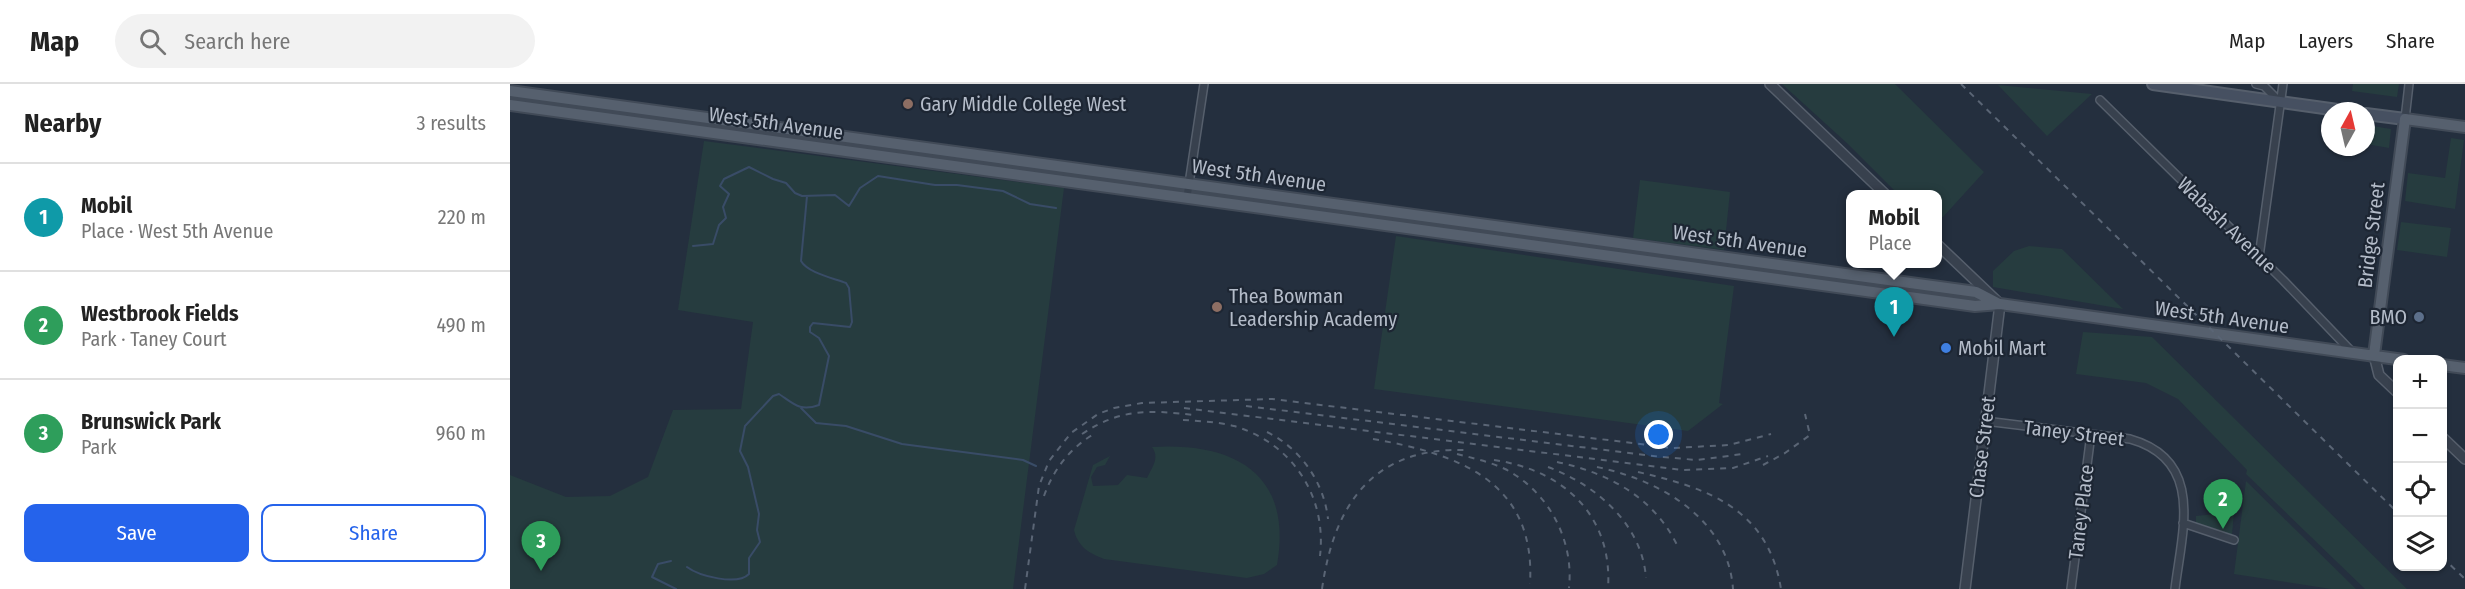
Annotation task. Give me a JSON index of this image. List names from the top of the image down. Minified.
{"streets":{"main road":["West 5th Avenue","Bridge Street"],"street":["Wabash Avenue","Taney Street","Chase Street","Taney Place"]},"crossings":[["West 5th Avenue","Wabash Avenue"],["West 5th Avenue","Bridge Street"],["West 5th Avenue","Chase Street"],["Taney Street","Chase Street"],["Taney Street","Taney Place"]],"places":["Gary Middle College West","Thea Bowman Leadership Academy","BMO","Mobil Mart"],"north":"top","page":{"header":"Map","search":"Search here","nav":["Map","Layers","Share"],"heading":["Nearby","3 results"],"list":[{"mark":"1","name":"Mobil","note":"Place · West 5th Avenue","value":"220 m"},{"mark":"2","name":"Westbrook Fields","note":"Park · Taney Court","value":"490 m"},{"mark":"3","name":"Brunswick Park","note":"Park","value":"960 m"}],"popup":["Mobil","Place"],"pins":["1","2","3"],"map_buttons":["+","−"],"buttons":["Save","Share"]}}
